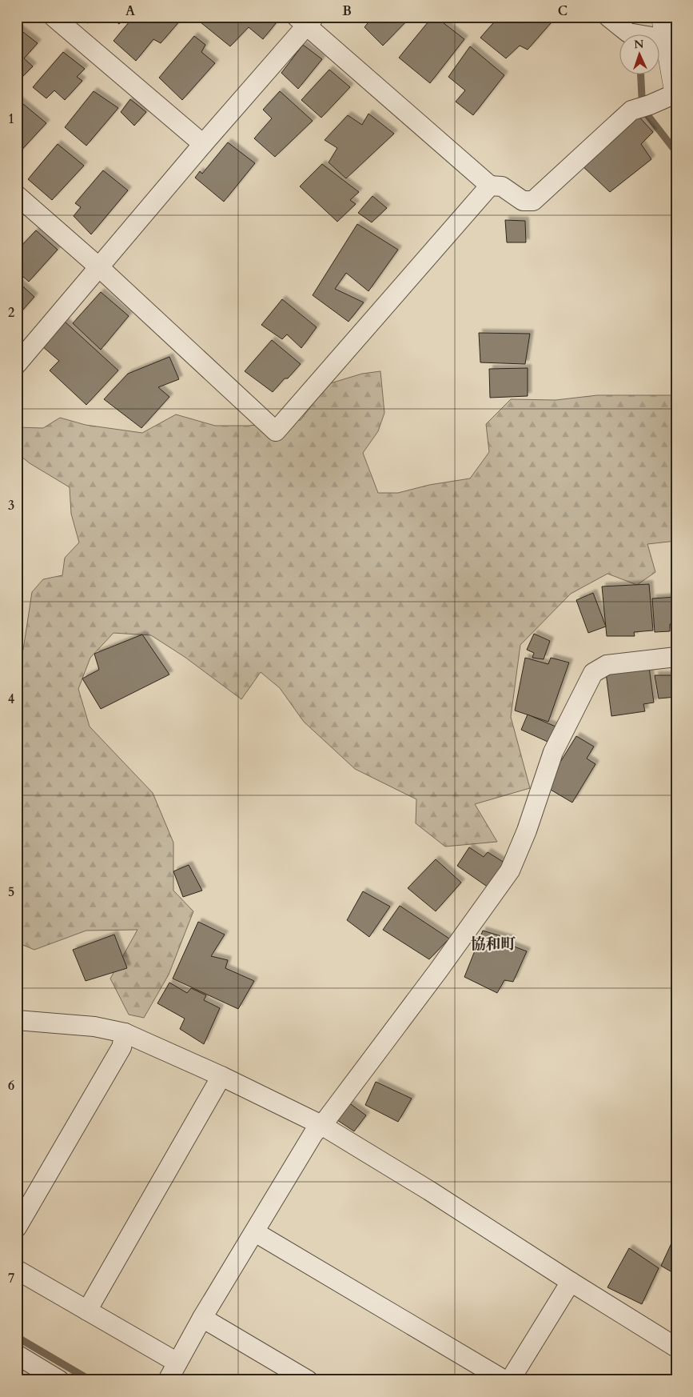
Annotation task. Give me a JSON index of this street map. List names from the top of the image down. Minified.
{"districts":["協和町"],"north":"top","grid":{"columns":["A","B","C"],"rows":["1","2","3","4","5","6","7"]}}
